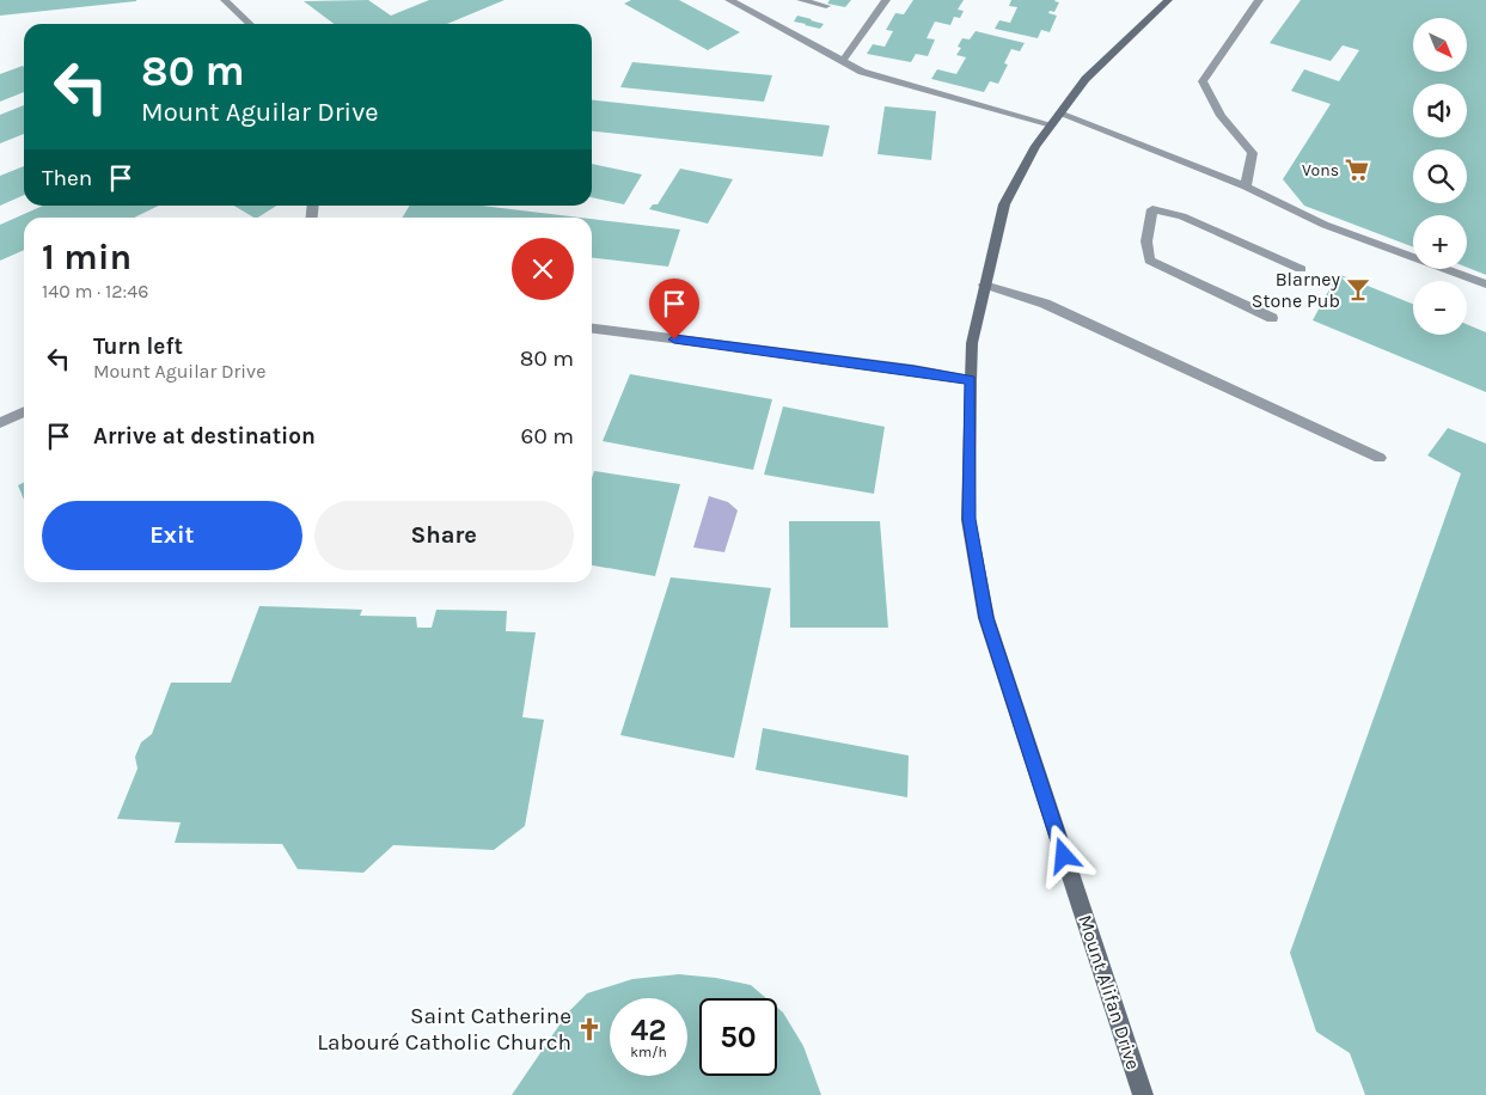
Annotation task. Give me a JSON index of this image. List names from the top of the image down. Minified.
{"streets":{"main road":["Mount Alifan Drive"]},"places":{"supermarket":["Vons"],"bar":["Blarney Stone Pub"],"church":["Saint Catherine Labouré Catholic Church"]},"north":"bottom right","page":{"map_buttons":["+","−"],"turn":["80 m","Mount Aguilar Drive"],"then":"Then","heading":["1 min","140 m · 12:46"],"list":[{"name":"Turn left","note":"Mount Aguilar Drive","value":"80 m"},{"name":"Arrive at destination","value":"60 m"}],"buttons":["Exit","Share"],"speed":"42 km/h","limit":"50"}}
